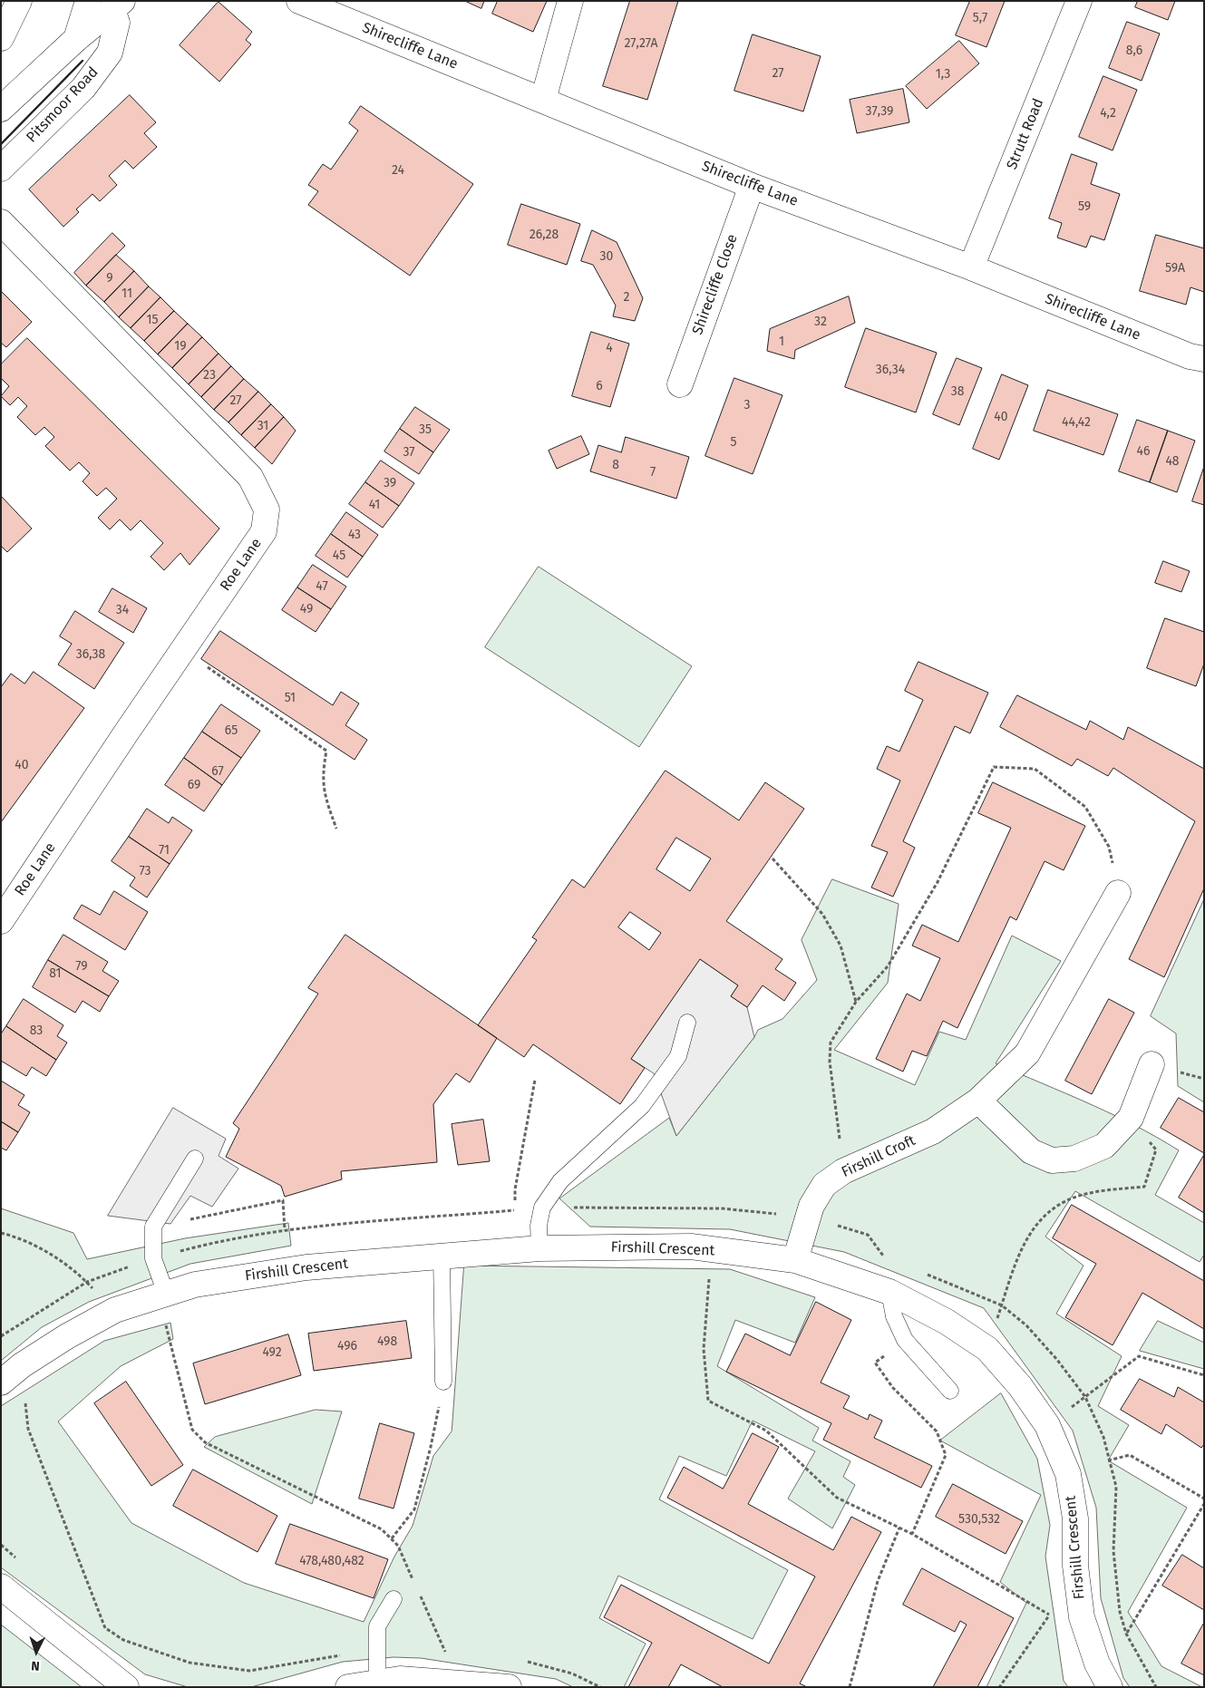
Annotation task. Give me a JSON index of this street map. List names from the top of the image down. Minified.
{"streets":{"street":["Shirecliffe Lane","Pitsmoor Road","Strutt Road","Shirecliffe Close","Roe Lane","Firshill Croft","Firshill Crescent"]},"crossings":[["Shirecliffe Lane","Strutt Road"],["Shirecliffe Lane","Shirecliffe Close"],["Firshill Croft","Firshill Crescent"]],"house_numbers":["5,7","27,27A","8,6","27","1,3","37,39","4,2","24","59","26,28","30","59A","9","11","2","15","32","1","19","4","36,34","23","6","38","27","3","40","44,42","31","35","5","46","37","48","8","7","39","41","43","45","47","49","34","36,38","51","65","40","67","69","71","73","79","81","83","498","496","492","530,532","478,480,482"],"north":"bottom"}
